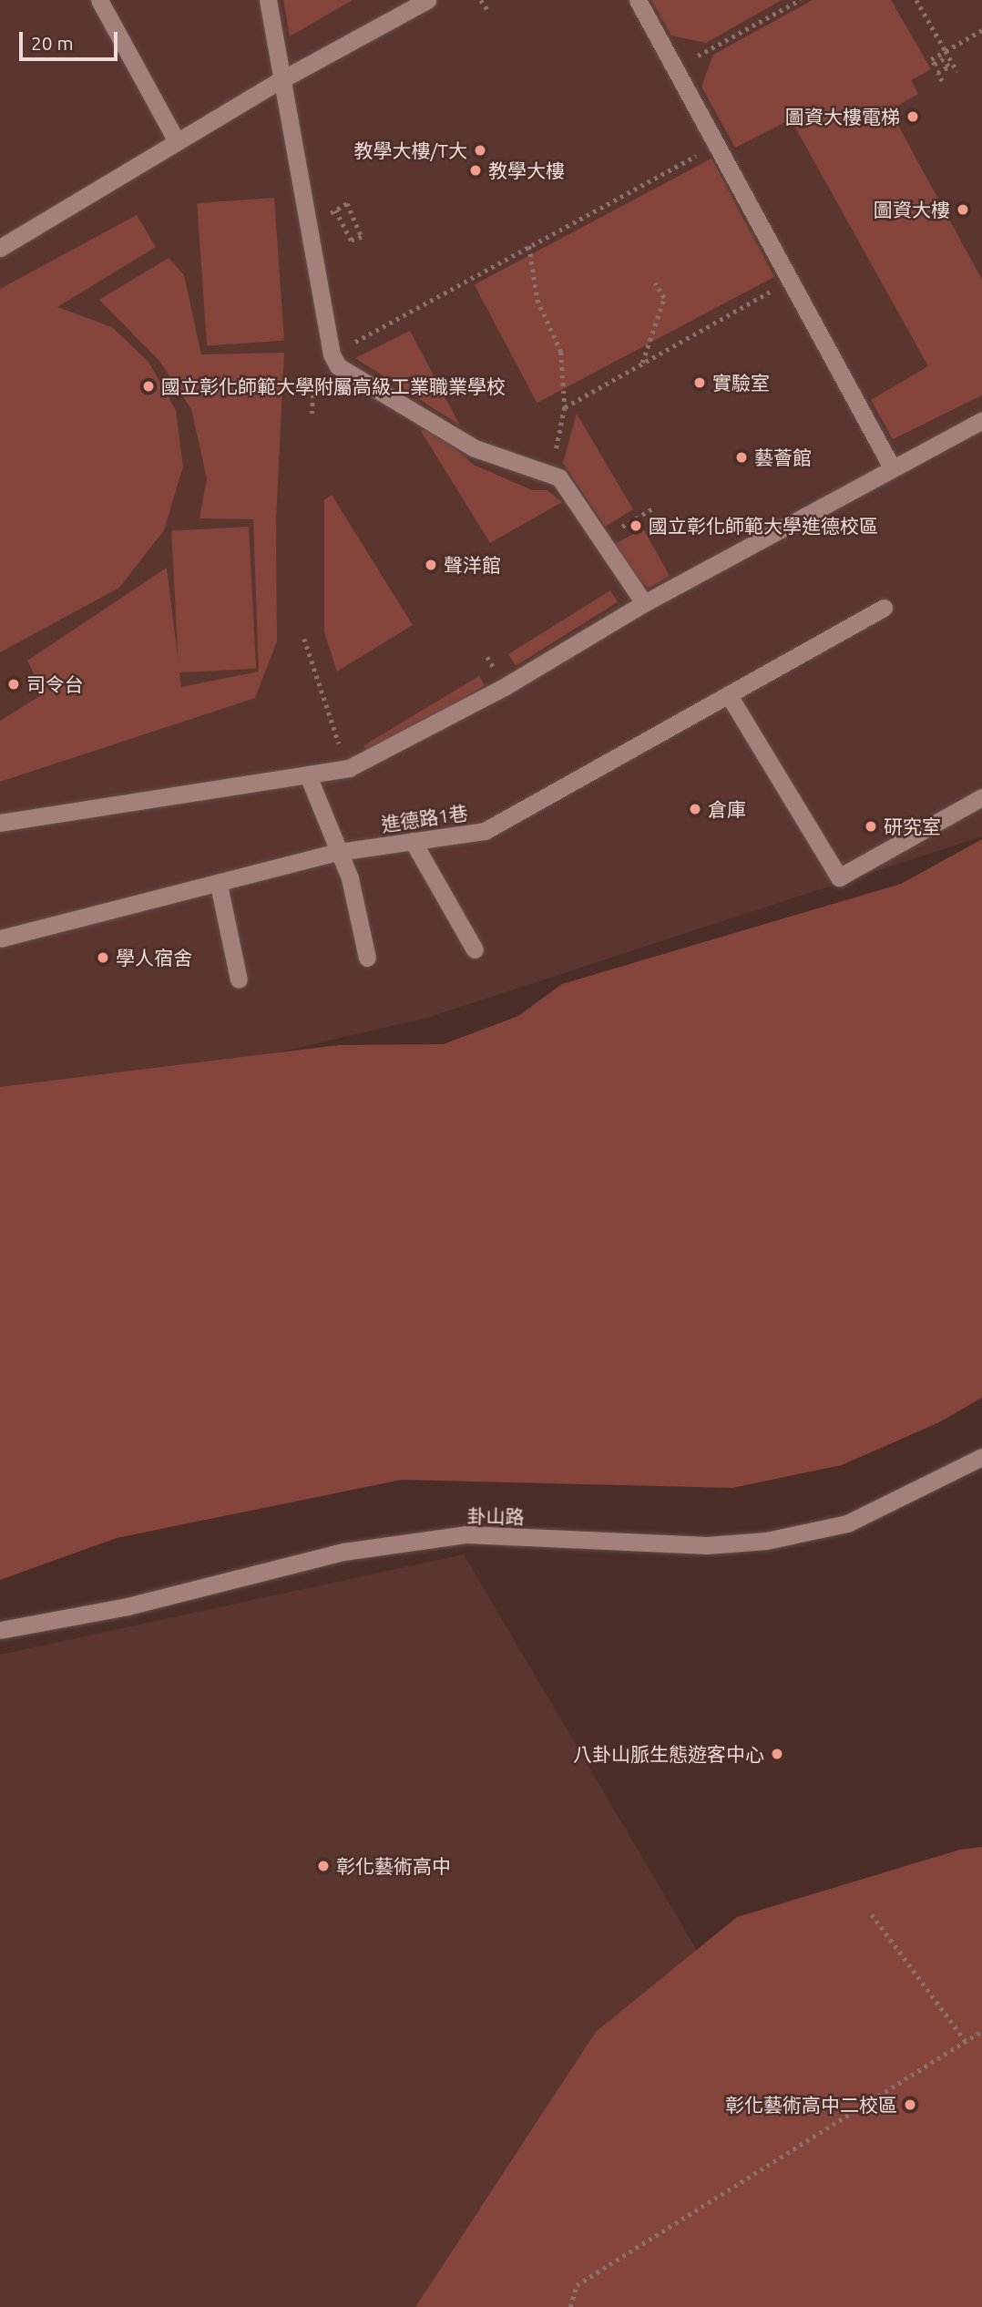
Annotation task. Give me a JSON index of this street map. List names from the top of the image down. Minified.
{"streets":{"street":["進德路1巷","卦山路"]},"places":["圖資大樓電梯","教學大樓/T大","教學大樓","圖資大樓","實驗室","國立彰化師範大學附屬高級工業職業學校","藝薈館","國立彰化師範大學進德校區","聲洋館","司令台","倉庫","研究室","學人宿舍","八卦山脈生態遊客中心","彰化藝術高中","彰化藝術高中二校區"],"scale_bar":"20 m"}
